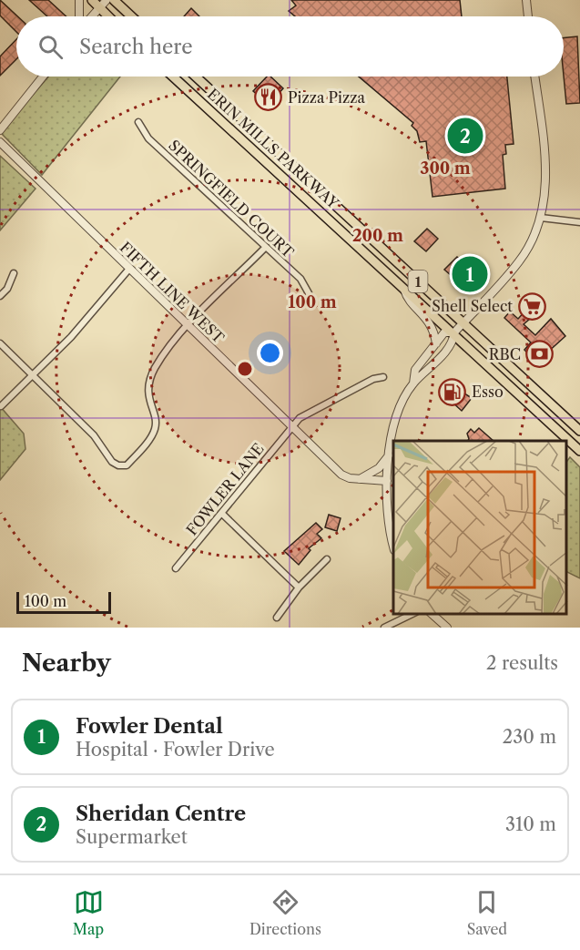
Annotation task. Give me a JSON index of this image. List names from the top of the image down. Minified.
{"streets":{"main road":["ERIN MILLS PARKWAY","1"],"street":["SPRINGFIELD COURT","FIFTH LINE WEST","FOWLER LANE"]},"crossings":[["FIFTH LINE WEST","FOWLER LANE"]],"places":{"restaurant":["Pizza Pizza"],"supermarket":["Shell Select"],"bank":["RBC"],"fuel station":["Esso"]},"scale_bar":"100 m","page":{"search":"Search here","pins":["2","1"],"scale":"100 m","heading":["Nearby","2 results"],"list":[{"mark":"1","name":"Fowler Dental","note":"Hospital · Fowler Drive","value":"230 m"},{"mark":"2","name":"Sheridan Centre","note":"Supermarket","value":"310 m"}],"nav":["Map","Directions","Saved"]},"rings":["300 m","200 m","100 m"]}
